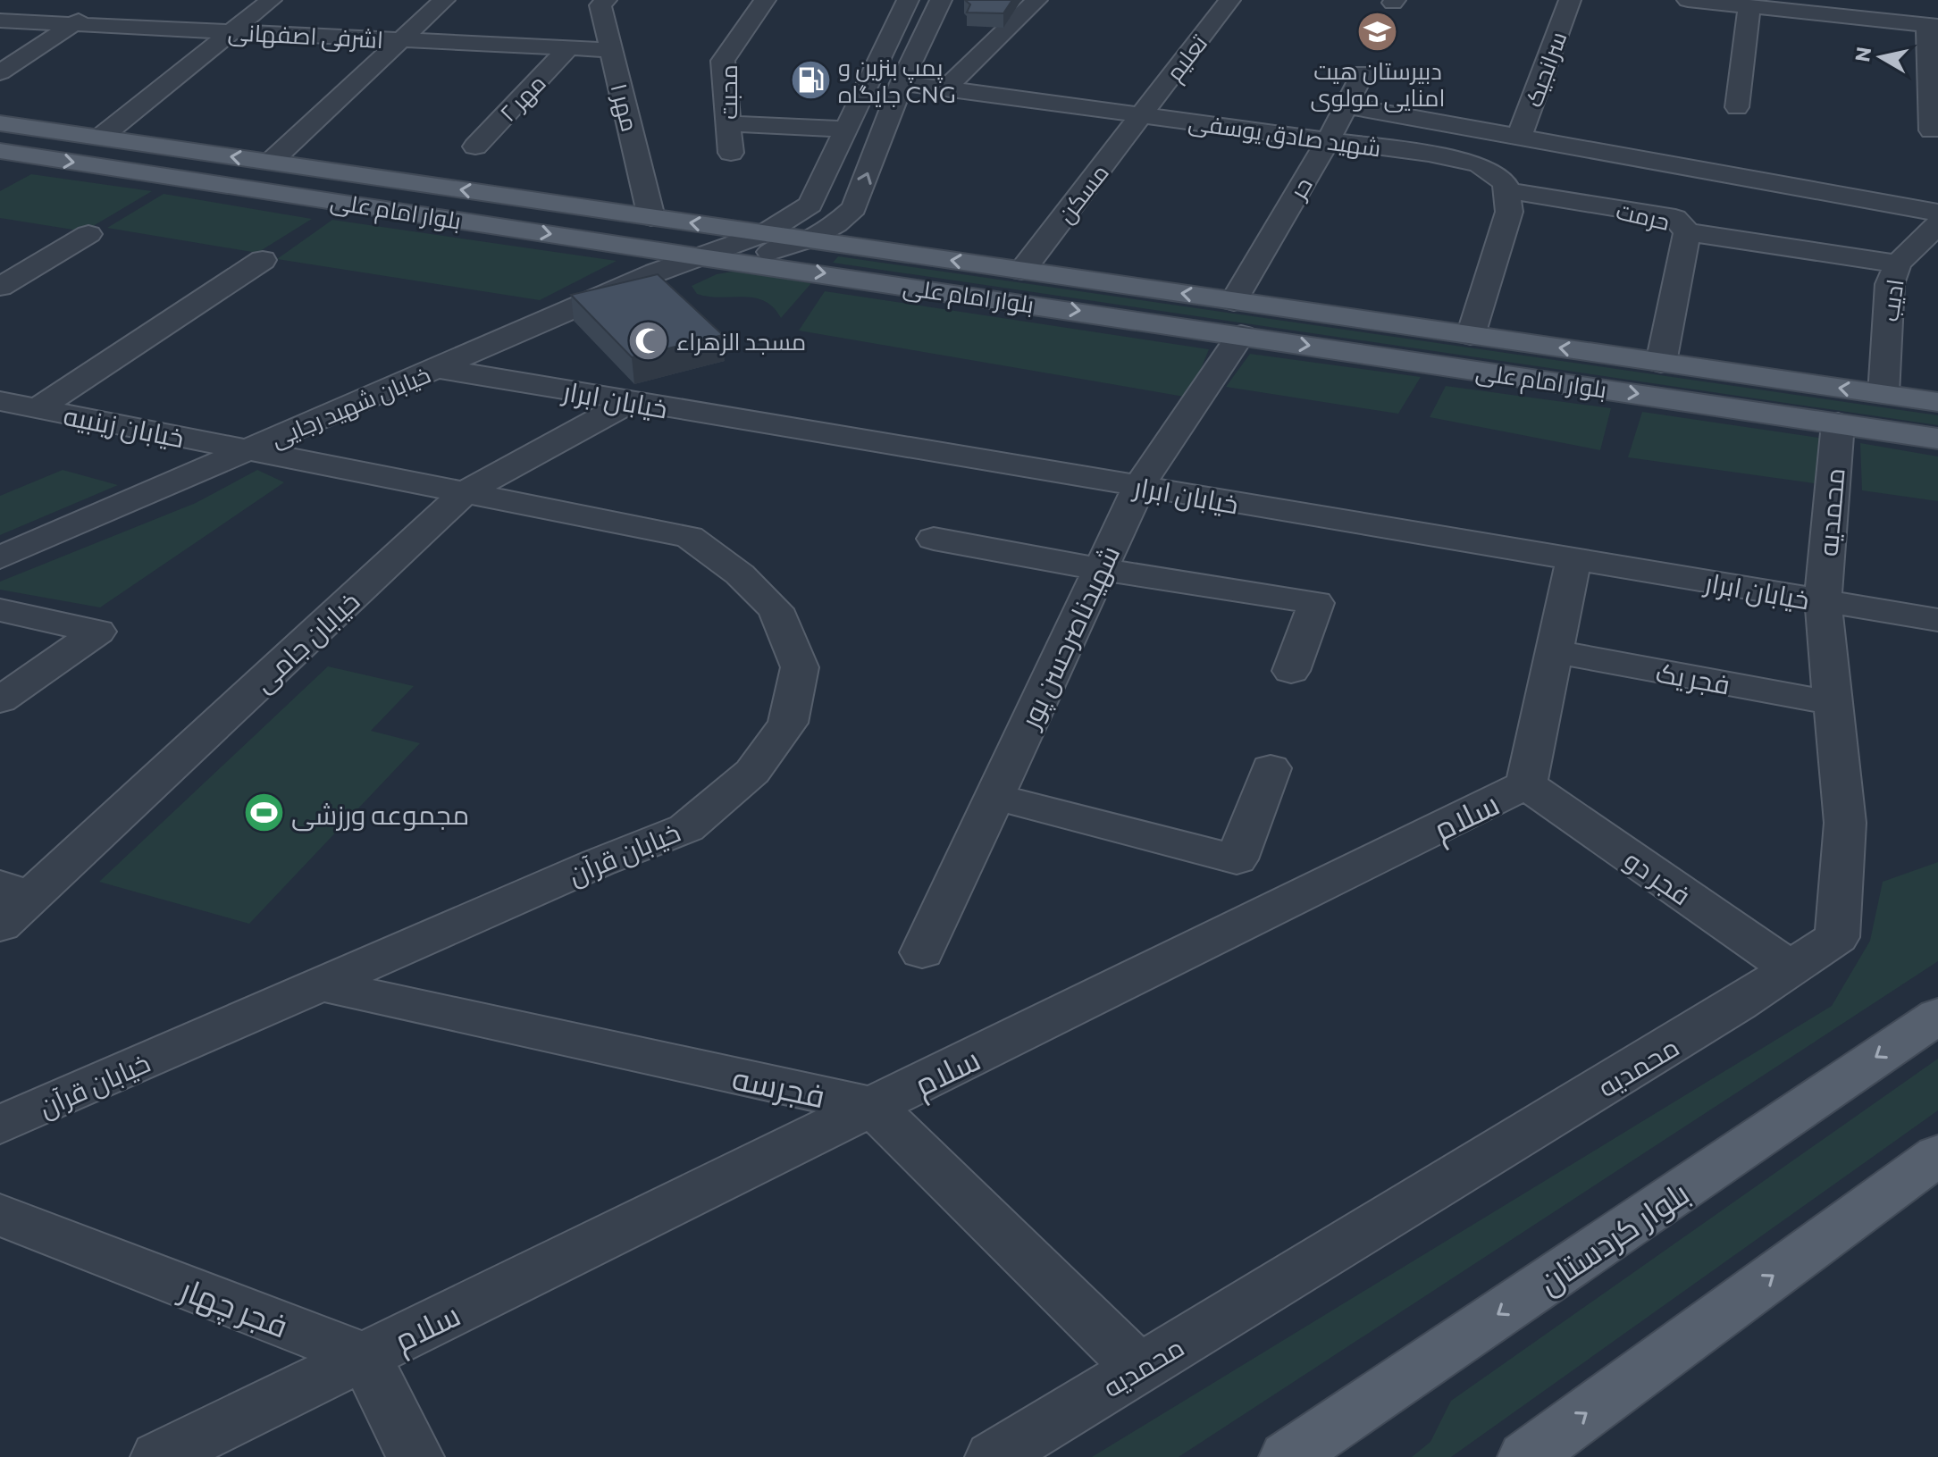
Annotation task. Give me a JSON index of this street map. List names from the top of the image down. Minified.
{"streets":{"main road":["بلوار امام علی","بلوار کردستان"],"street":["اشرفی اصفهانی","تعلیم","سرانجیک","محبت","مهر ۲","مهر ۱","شهید صادق یوسفی","حر","مسکن","حرمت","ادیب","خیابان ابرار","خیابان شهید رجایی","خیابان زینبیه","محمدیه","شهیدناصرحسن پور","خیابان جامی","فجر یک","سلام","خیابان قرآن","فجر دو","فجرسه","فجر چهار"]},"crossings":[["اشرفی اصفهانی","مهر ۲"],["اشرفی اصفهانی","مهر ۱"],["تعلیم","شهید صادق یوسفی"],["تعلیم","مسکن"],["مهر ۱","بلوار امام علی"],["شهید صادق یوسفی","حر"],["شهید صادق یوسفی","مسکن"],["شهید صادق یوسفی","حرمت"],["حر","بلوار امام علی"],["حر","شهیدناصرحسن پور"],["مسکن","بلوار امام علی"],["بلوار امام علی","حرمت"],["بلوار امام علی","ادیب"],["بلوار امام علی","خیابان شهید رجایی"],["بلوار امام علی","محمدیه"],["بلوار امام علی","شهیدناصرحسن پور"],["خیابان ابرار","خیابان شهید رجایی"],["خیابان ابرار","محمدیه"],["خیابان ابرار","شهیدناصرحسن پور"],["خیابان ابرار","خیابان جامی"],["خیابان ابرار","سلام"],["خیابان شهید رجایی","خیابان زینبیه"],["خیابان شهید رجایی","خیابان قرآن"],["خیابان زینبیه","خیابان قرآن"],["محمدیه","فجر یک"],["محمدیه","فجر دو"],["خیابان جامی","خیابان قرآن"],["فجر یک","سلام"],["سلام","فجر دو"],["سلام","فجرسه"],["سلام","فجر چهار"],["خیابان قرآن","فجرسه"]],"places":{"school or university":["دبیرستان هیت امنایی مولوی"],"fuel station":["پمپ بنزین و جایگاه CNG"],"mosque":["مسجد الزهراء"],"sports":["مجموعه ورزشی"]},"north":"left"}
